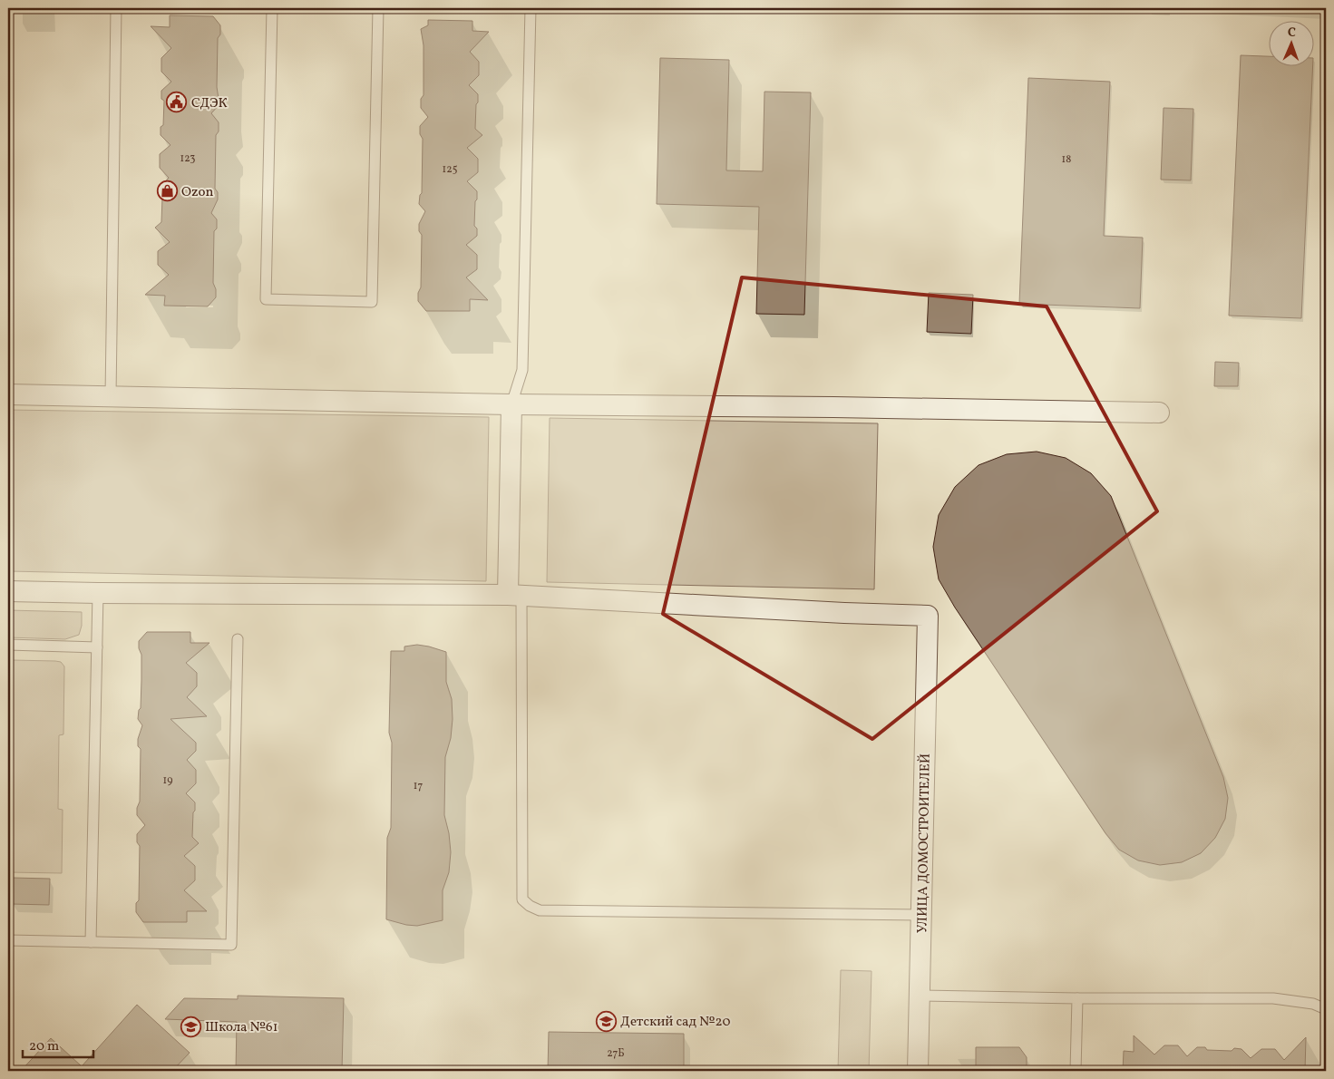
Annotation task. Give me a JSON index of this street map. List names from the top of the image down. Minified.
{"streets":{"street":["УЛИЦА ДОМОСТРОИТЕЛЕЙ"]},"places":{"public building":["СДЭК"],"shop":["Ozon"],"school or university":["Детский сад №20","Школа №61"]},"house_numbers":["123","18","125","19","17","27Б"],"scale_bar":"20 m","north":"top"}
